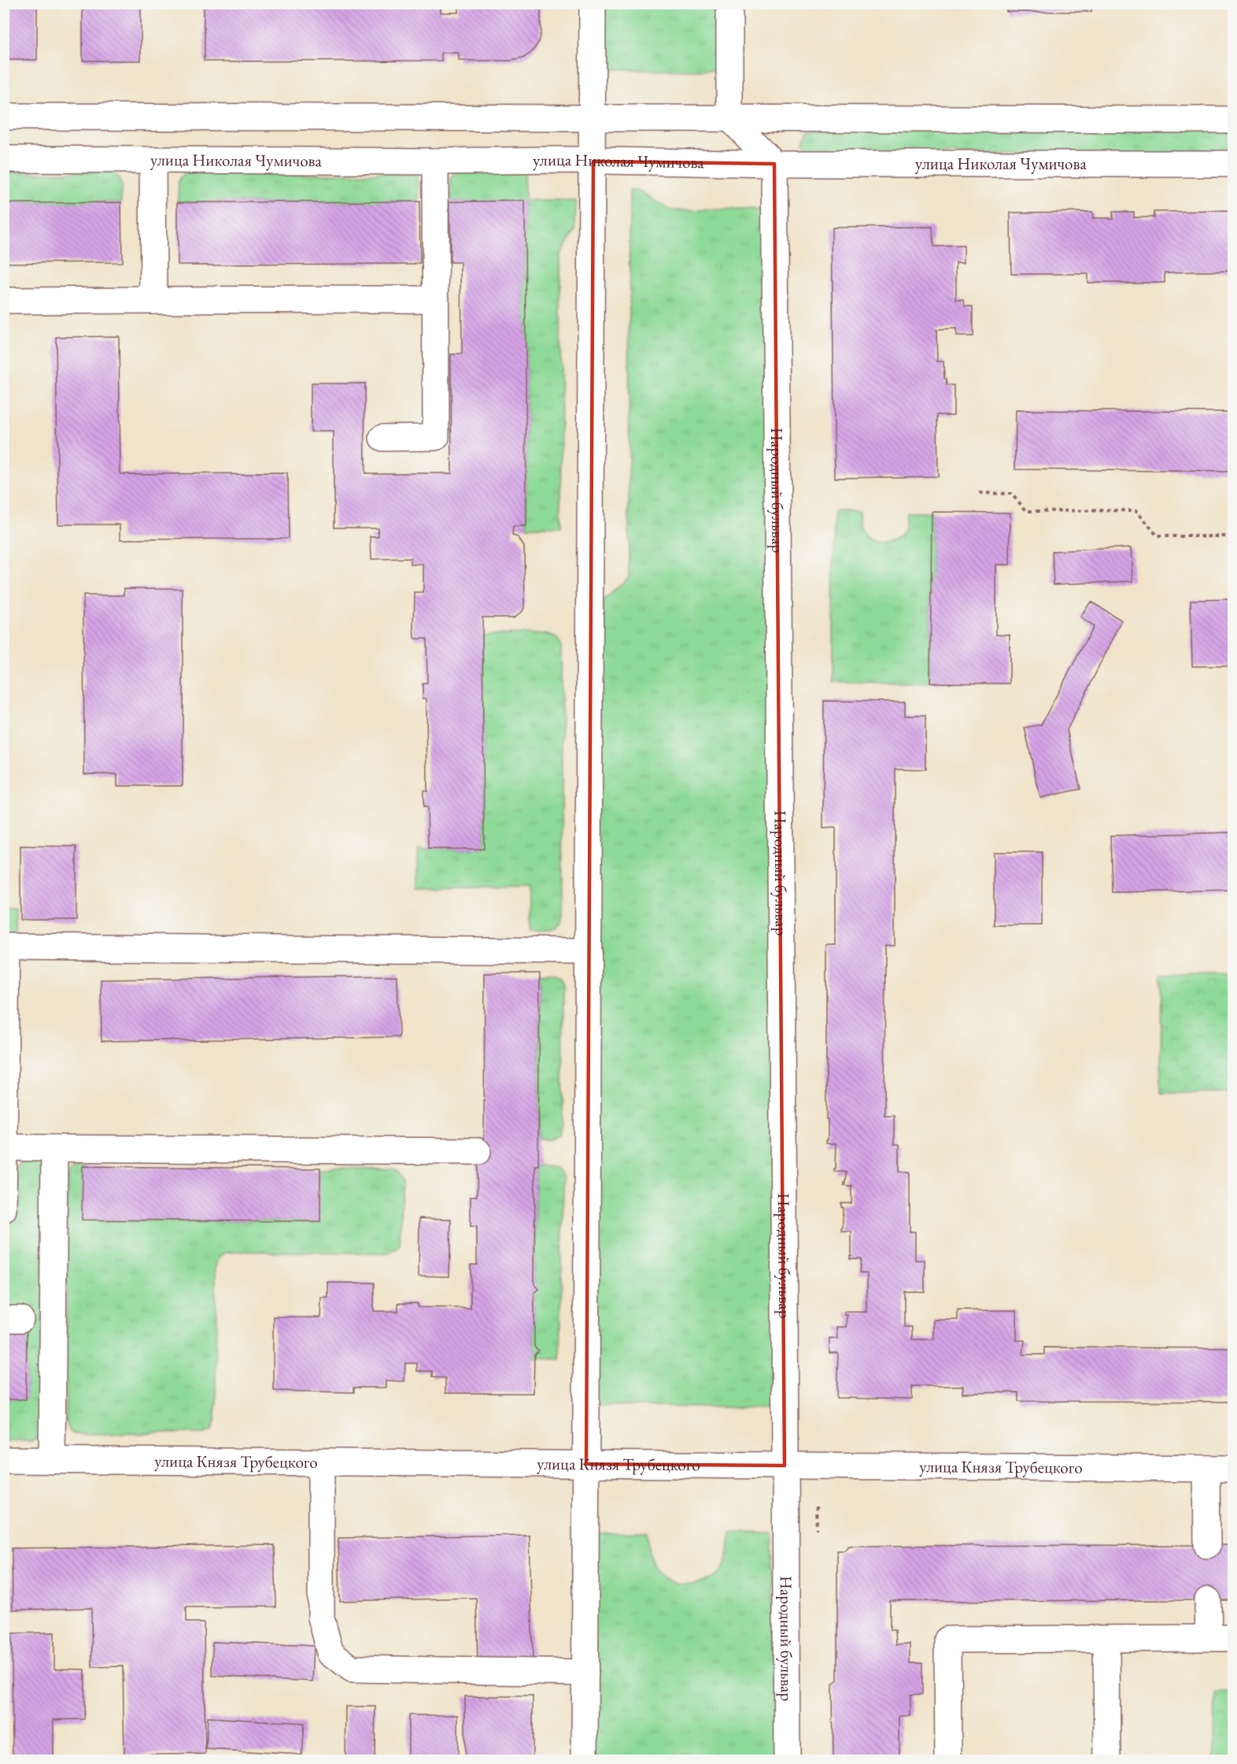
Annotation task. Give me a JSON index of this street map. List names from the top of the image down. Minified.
{"streets":{"street":["улица Николая Чумичова","Народный бульвар","улица Князя Трубецкого"]},"crossings":[["улица Николая Чумичова","Народный бульвар"],["Народный бульвар","улица Князя Трубецкого"]]}
